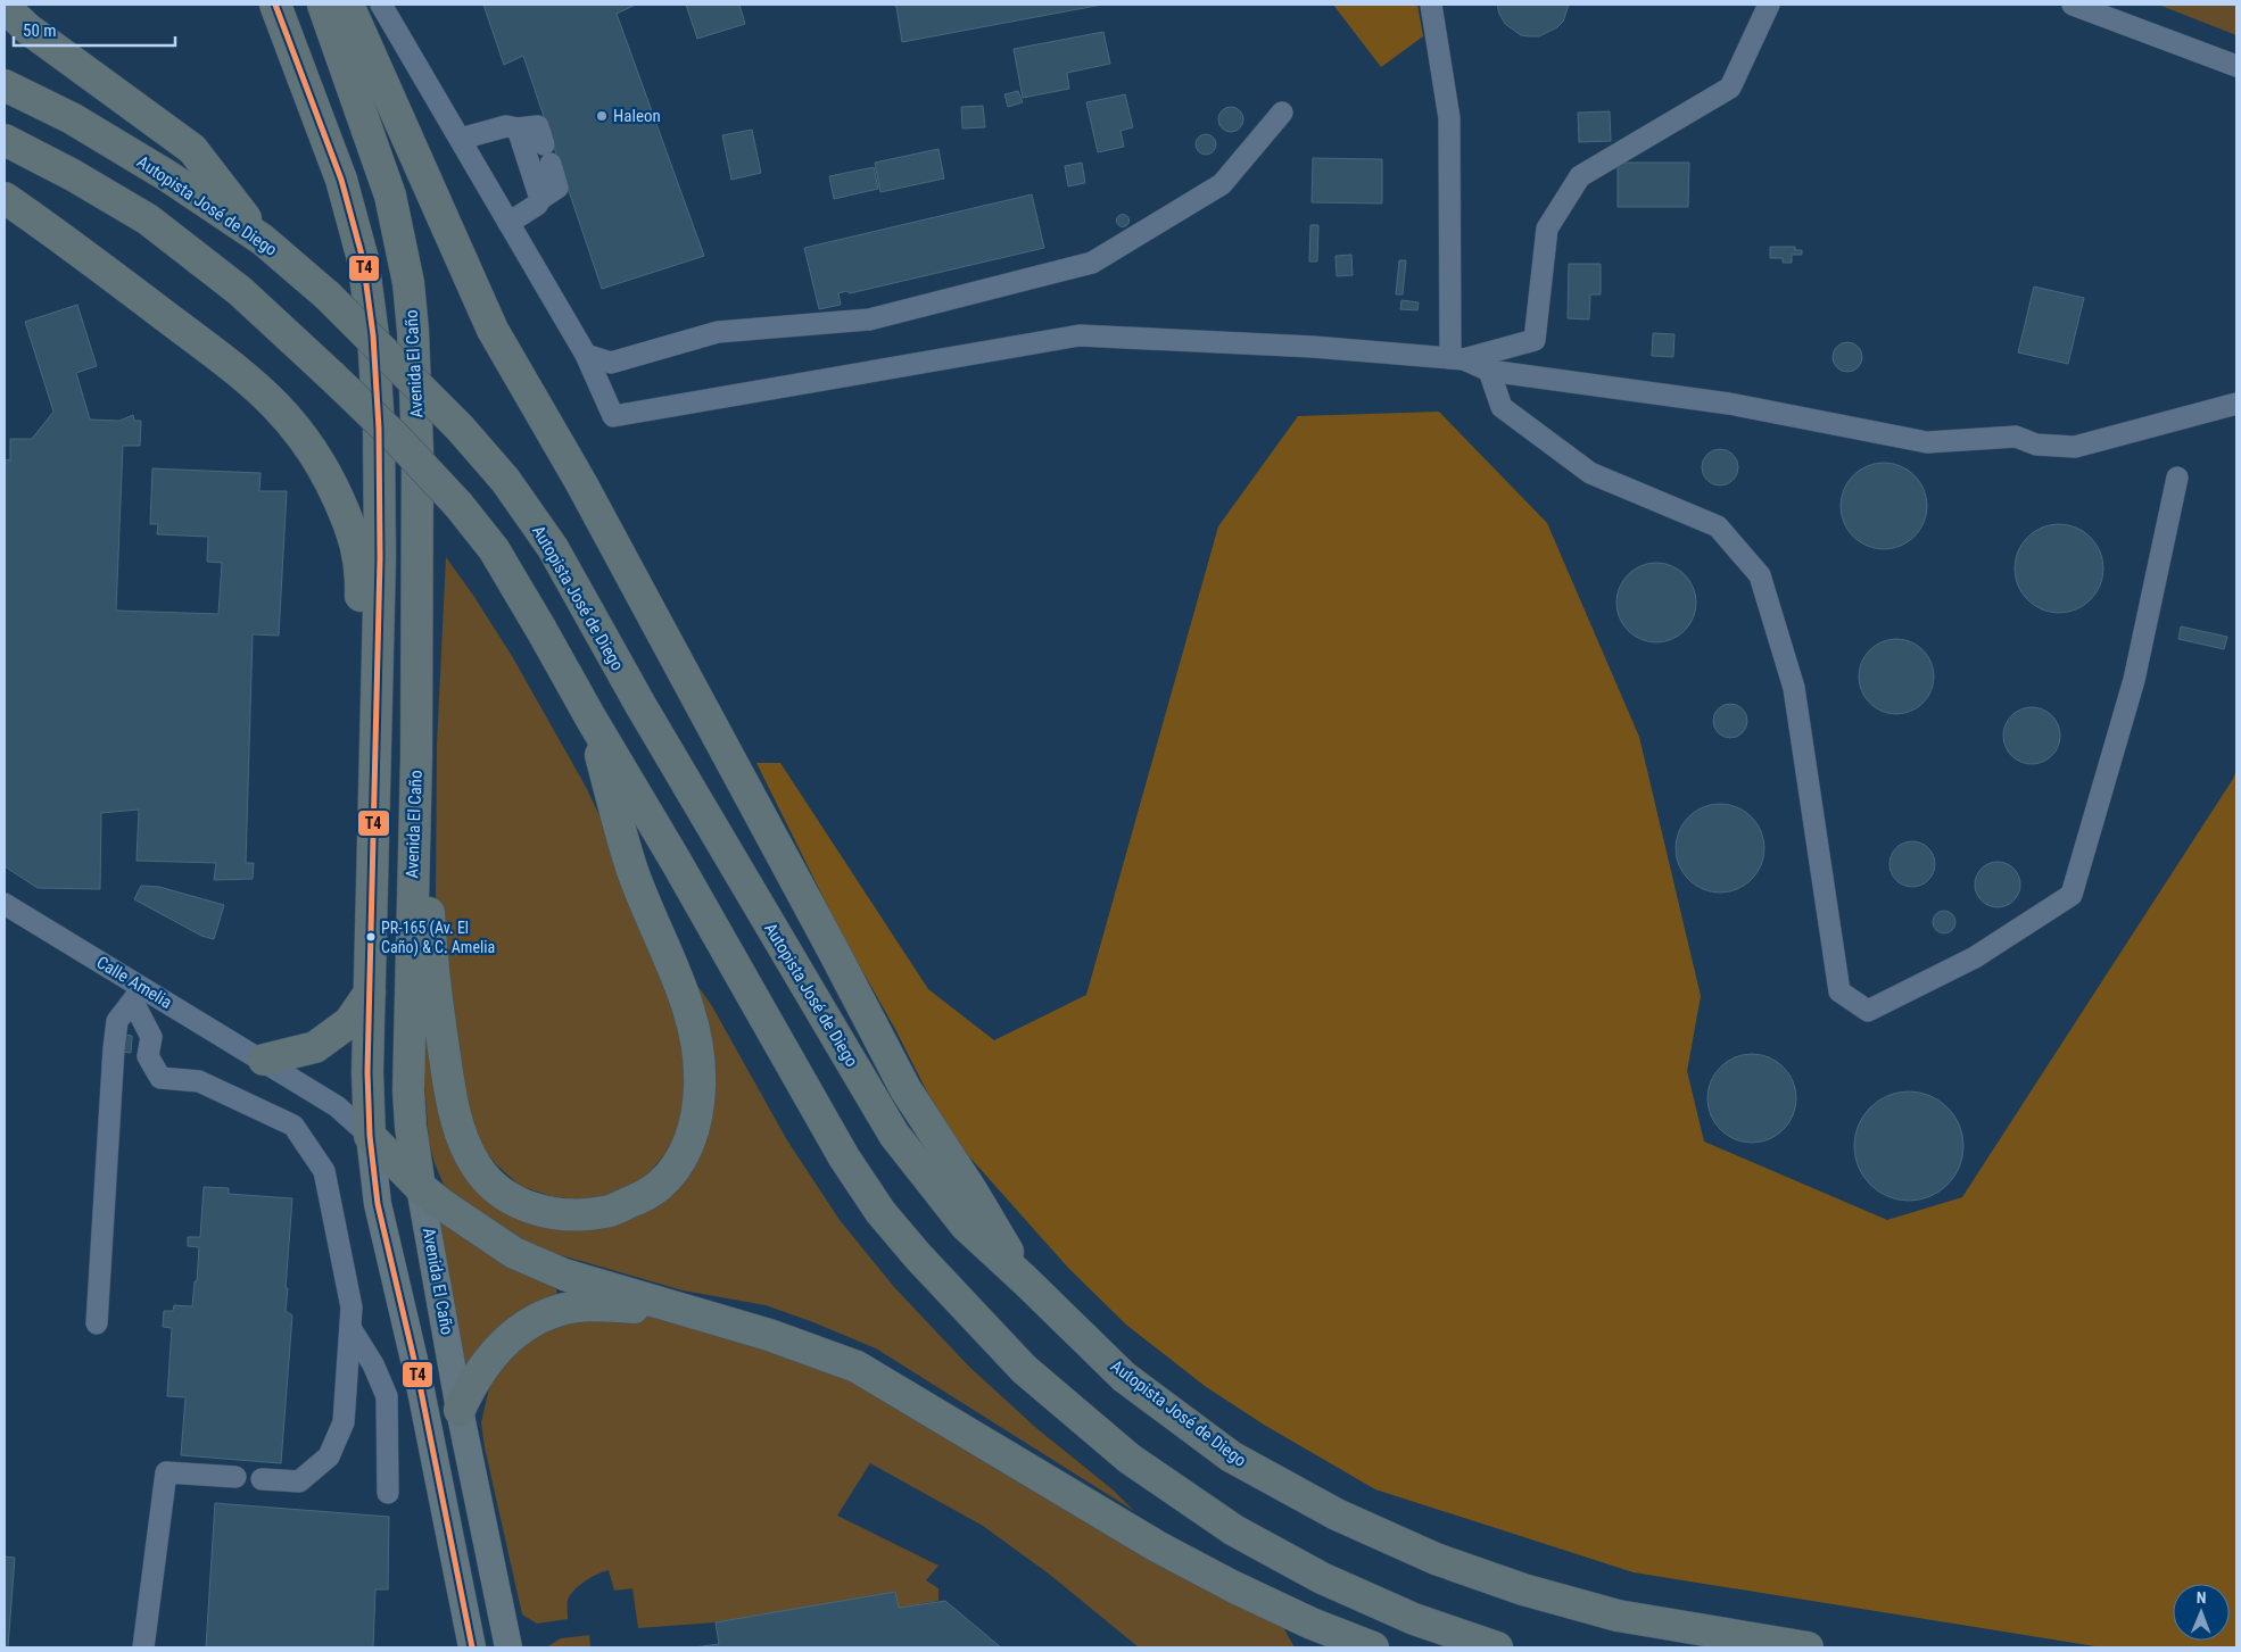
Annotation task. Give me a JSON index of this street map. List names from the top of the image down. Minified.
{"streets":{"highway":["Autopista José de Diego","Avenida El Caño"],"street":["Calle Amelia"]},"places":["Haleon","PR-165 (Av. El Caño) & C. Amelia"],"lines":["transit line T4"],"scale_bar":"50 m","north":"top"}
